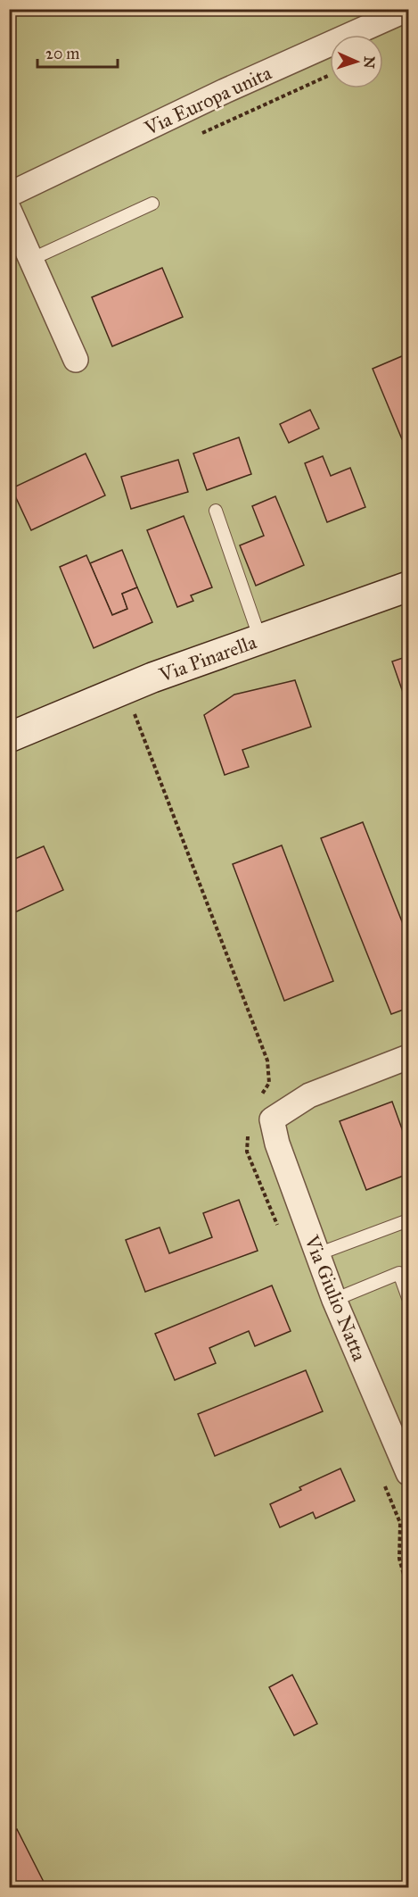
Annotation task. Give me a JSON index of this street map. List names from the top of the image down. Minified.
{"streets":{"street":["Via Europa unita","Via Pinarella","Via Giulio Natta"]},"scale_bar":"20 m","north":"right"}
